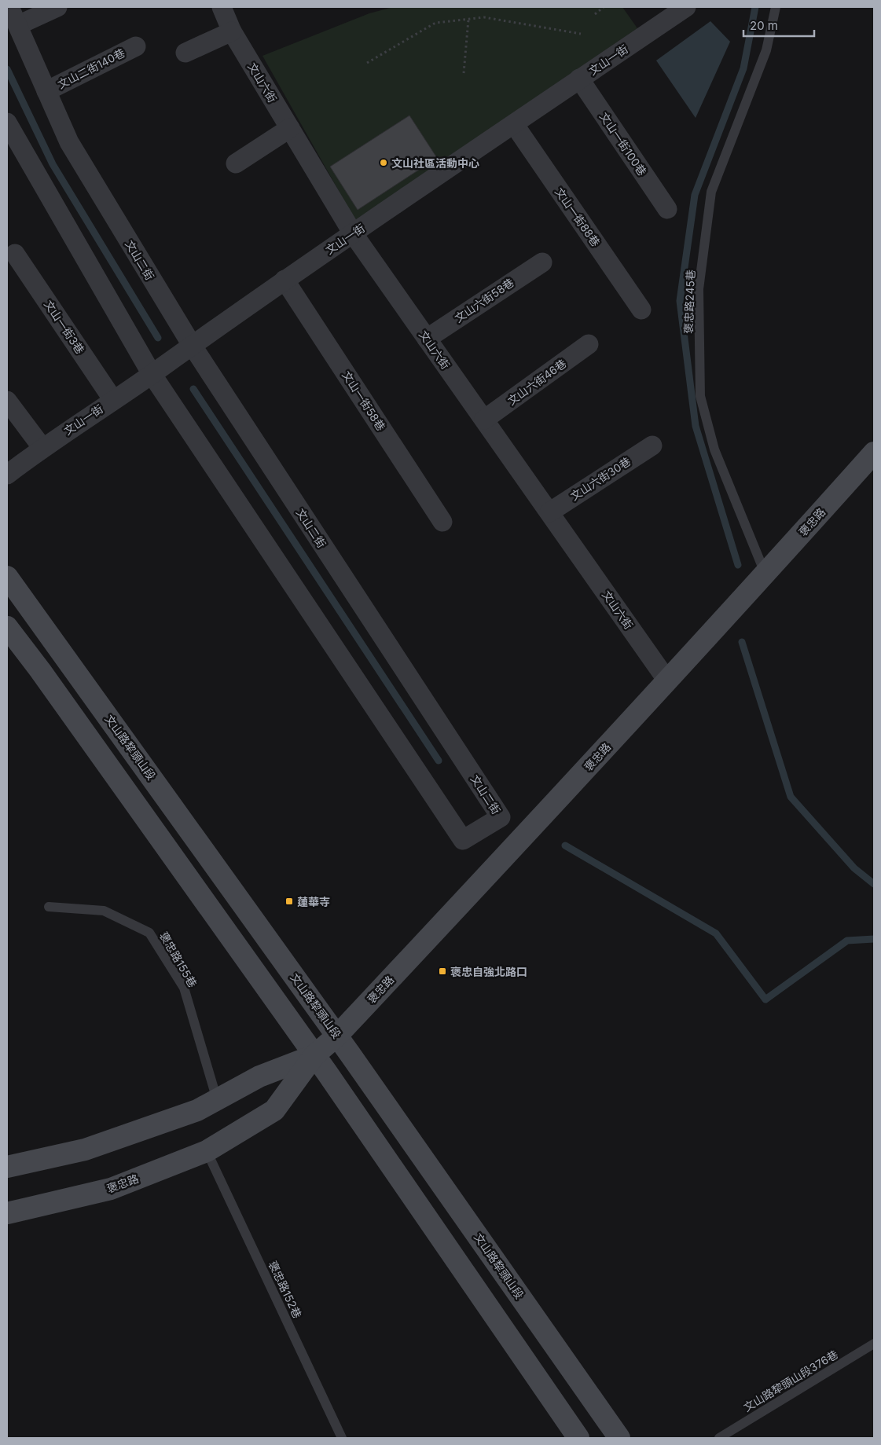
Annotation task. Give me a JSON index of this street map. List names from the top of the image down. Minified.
{"streets":{"main road":["褒忠路","文山路犂頭山段"],"street":["文山一街","文山二街140巷","文山六街","文山一街100巷","文山一街88巷","文山二街","文山六街58巷","文山一街3巷","文山六街46巷","文山一街58巷","文山六街30巷"],"lane":["褒忠路245巷","褒忠路155巷","褒忠路152巷","文山路犂頭山段376巷"]},"crossings":[["文山一街","文山六街"],["文山一街","文山一街100巷"],["文山一街","文山一街88巷"],["文山一街","文山二街"],["文山一街","文山一街3巷"],["文山一街","文山一街58巷"],["文山二街140巷","文山二街"],["文山六街","文山六街58巷"],["文山六街","文山六街46巷"],["文山六街","文山六街30巷"],["文山六街","褒忠路"],["褒忠路245巷","褒忠路"],["褒忠路","文山路犂頭山段"],["褒忠路","褒忠路155巷"],["褒忠路","褒忠路152巷"]],"places":{"other":["文山社區活動中心"],"transit":["蓮華寺","褒忠自強北路口"]},"scale_bar":"20 m"}
